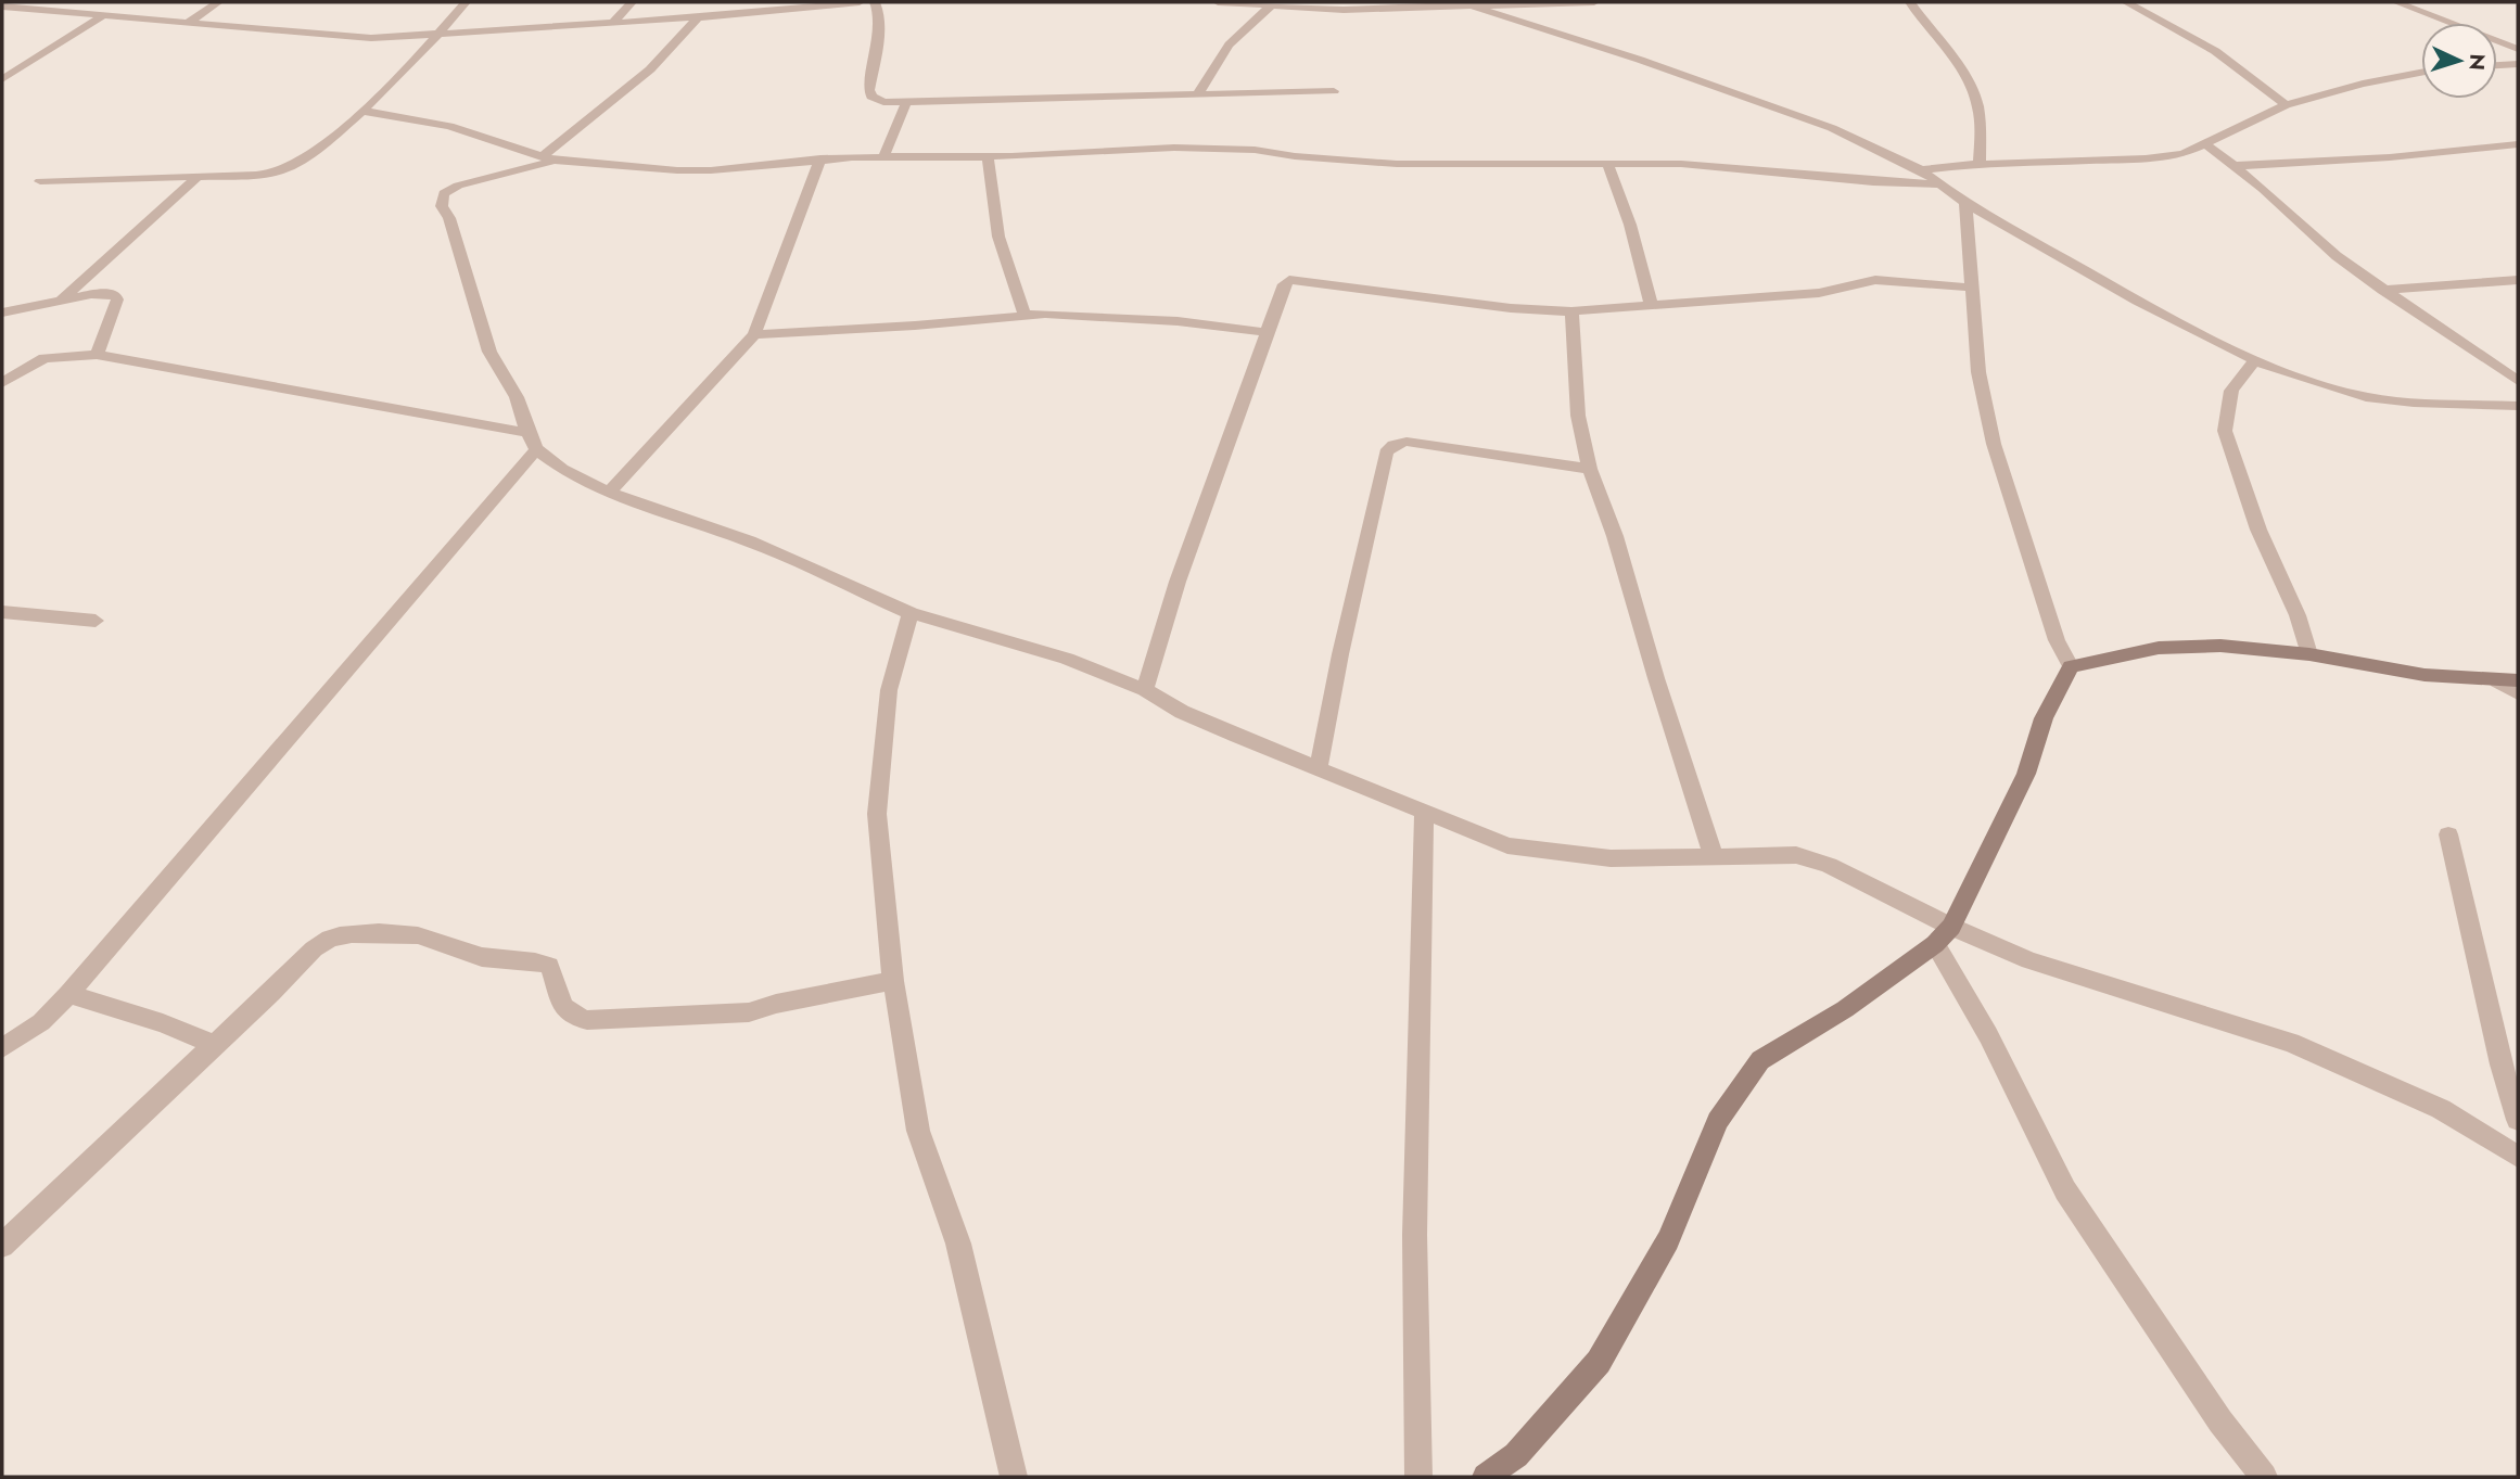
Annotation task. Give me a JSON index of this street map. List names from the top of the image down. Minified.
{"north":"right"}
